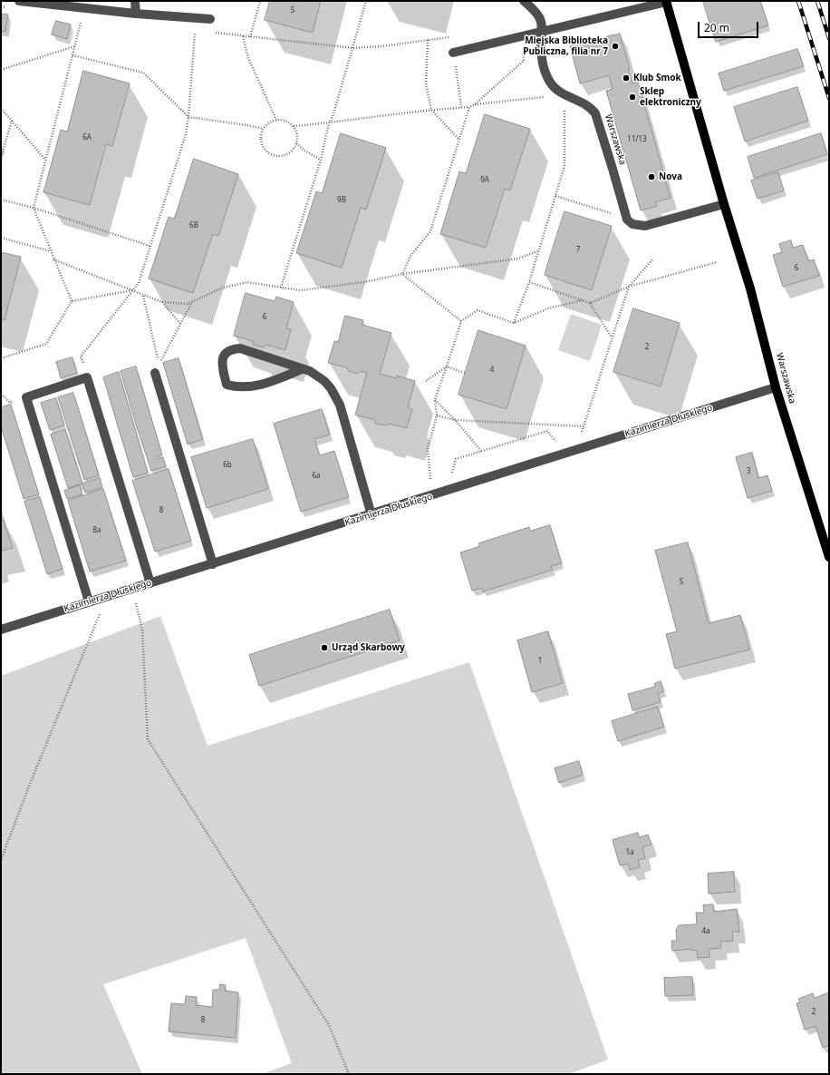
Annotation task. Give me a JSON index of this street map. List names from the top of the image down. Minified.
{"streets":{"main road":["Warszawska"],"street":["Kazimierza Dłuskiego"]},"crossings":[["Warszawska","Kazimierza Dłuskiego"]],"places":["Miejska Biblioteka Publiczna, filia nr 7","Klub Smok","Sklep elektroniczny","Nova","Urząd Skarbowy"],"house_numbers":["5","6A","11/13","9A","9B","6B","7","6","6","2","4","6b","3","6a","8","8a","5","1","1a","4a","2","8"],"scale_bar":"20 m"}
